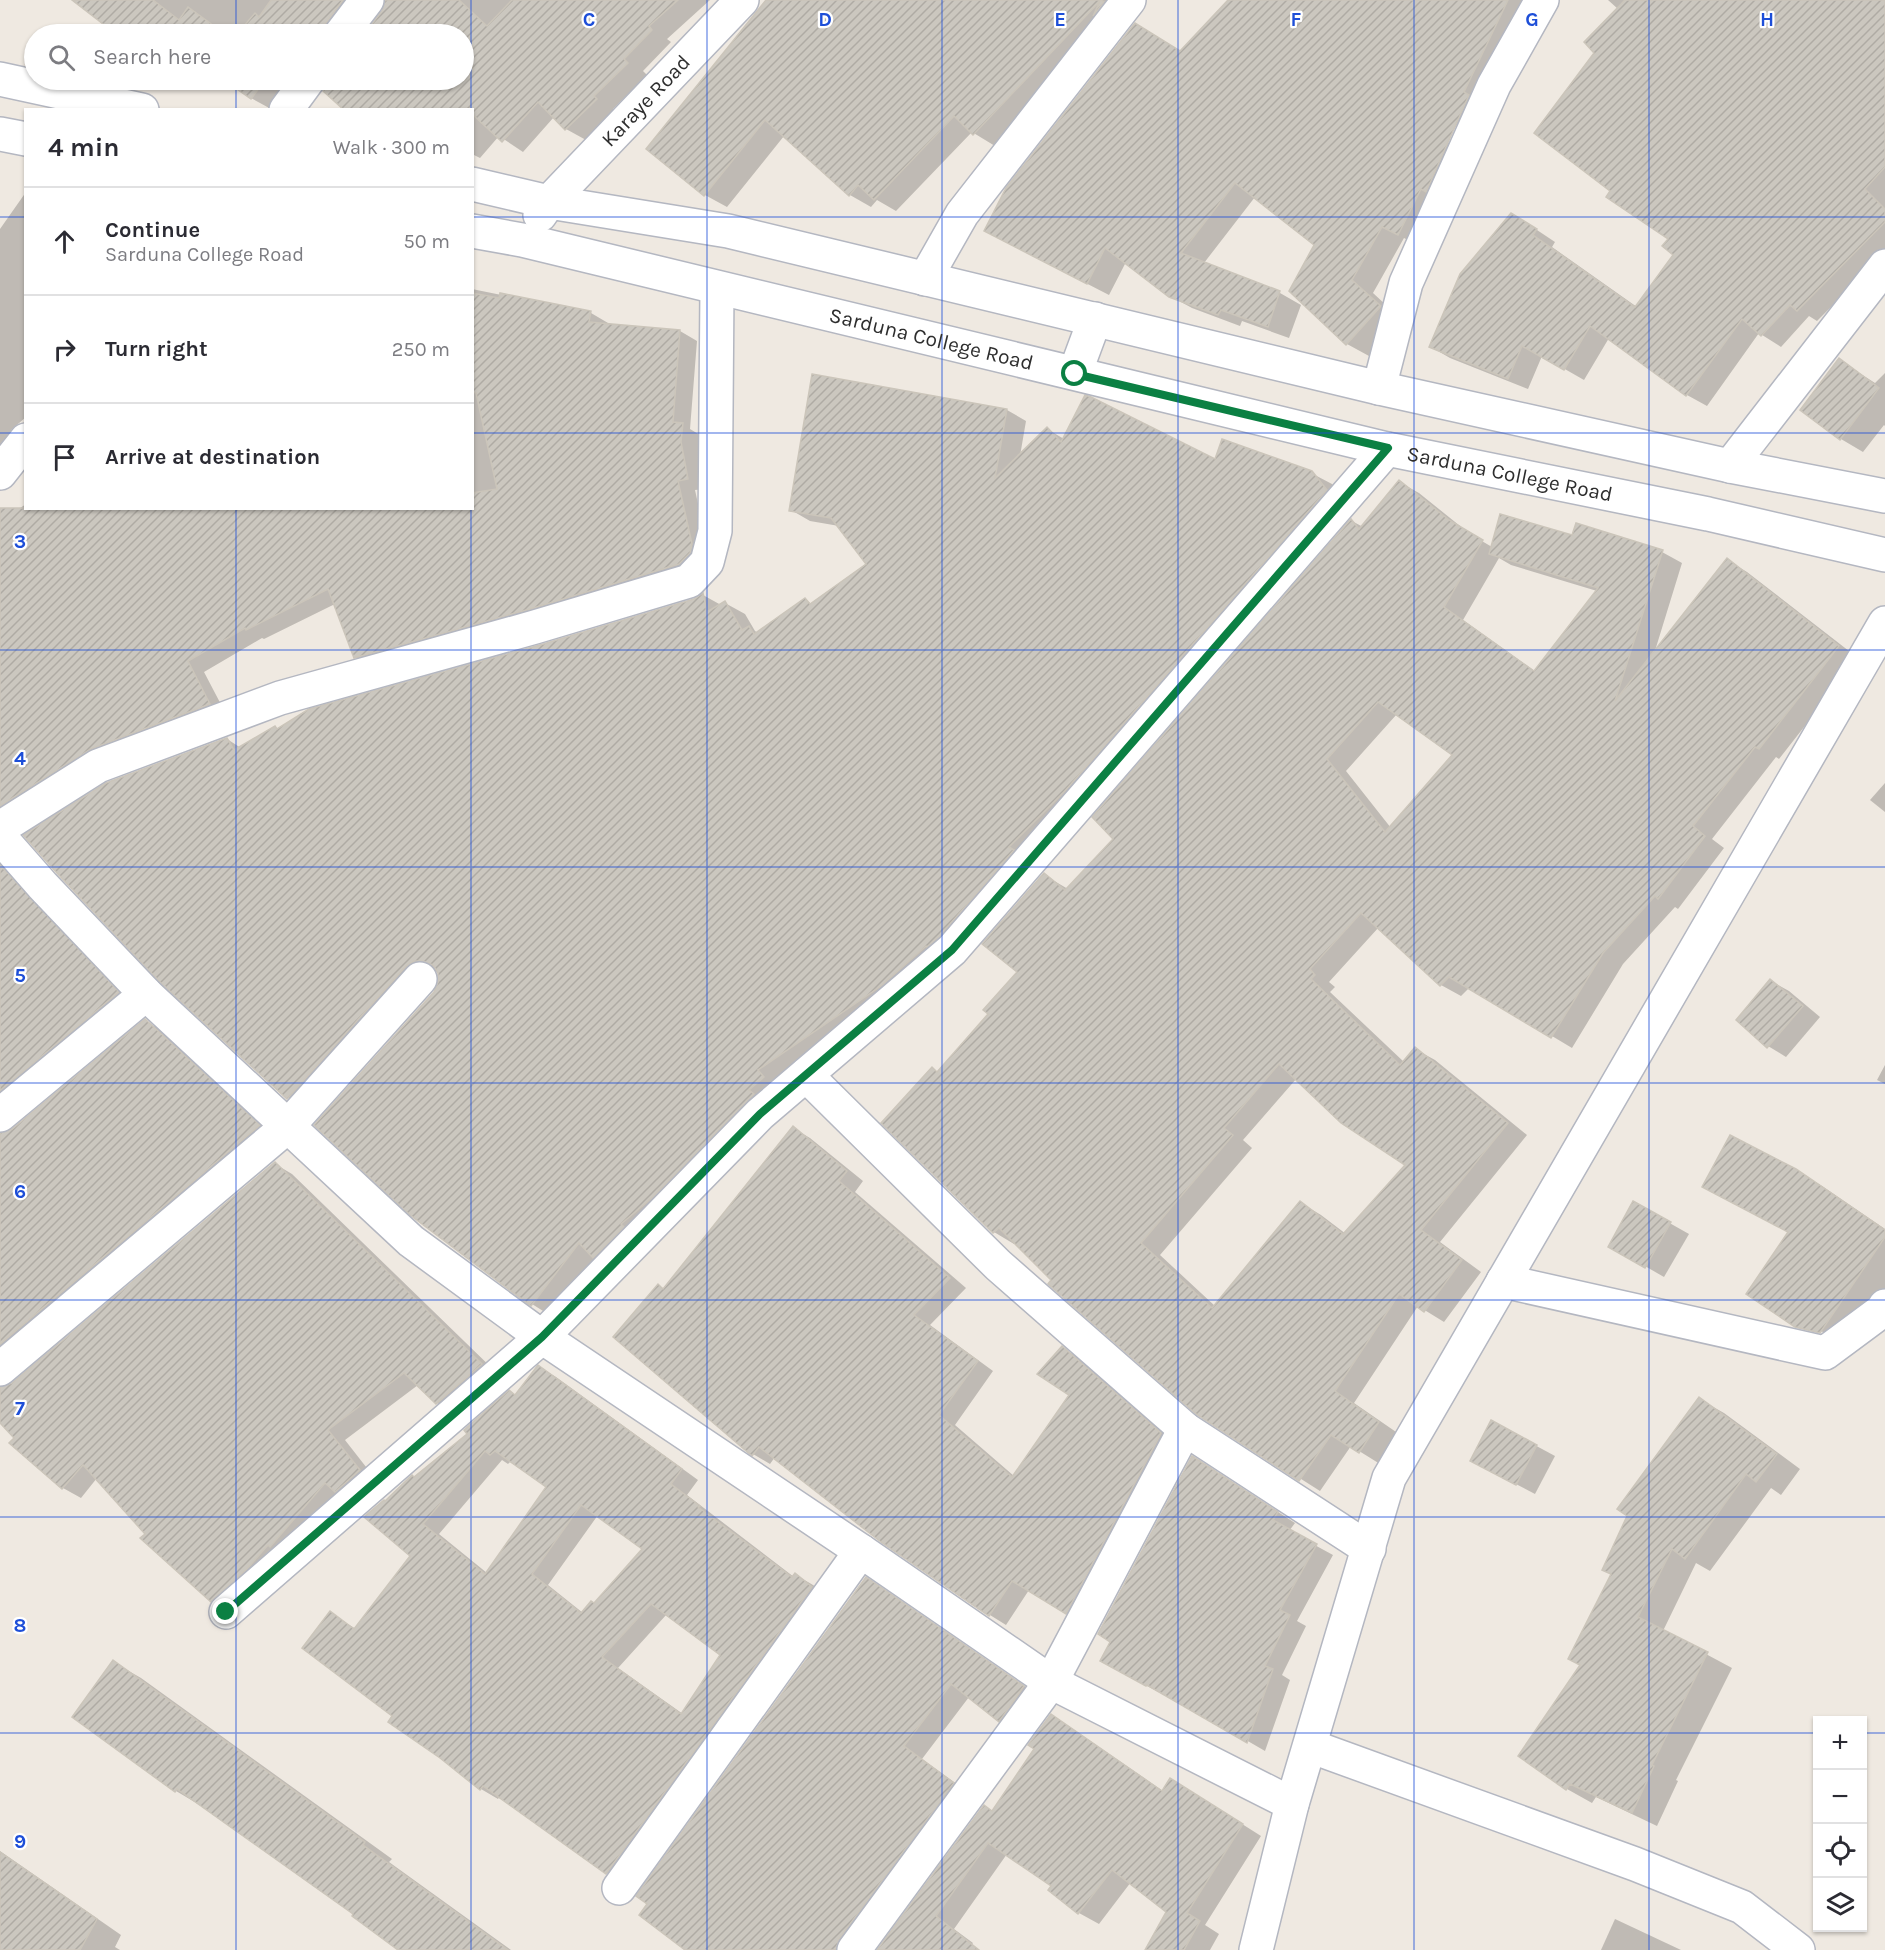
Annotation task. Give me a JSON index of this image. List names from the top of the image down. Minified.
{"streets":{"street":["Karaye Road","Sarduna College Road"]},"crossings":[["Karaye Road","Sarduna College Road"]],"page":{"search":"Search here","heading":["4 min","Walk · 300 m"],"list":[["Continue","Sarduna College Road","50 m"],["Turn right","250 m"],"Arrive at destination"],"map_buttons":["+","−"]},"grid":{"columns":["C","D","E","F","G","H"],"rows":["3","4","5","6","7","8","9"]}}
